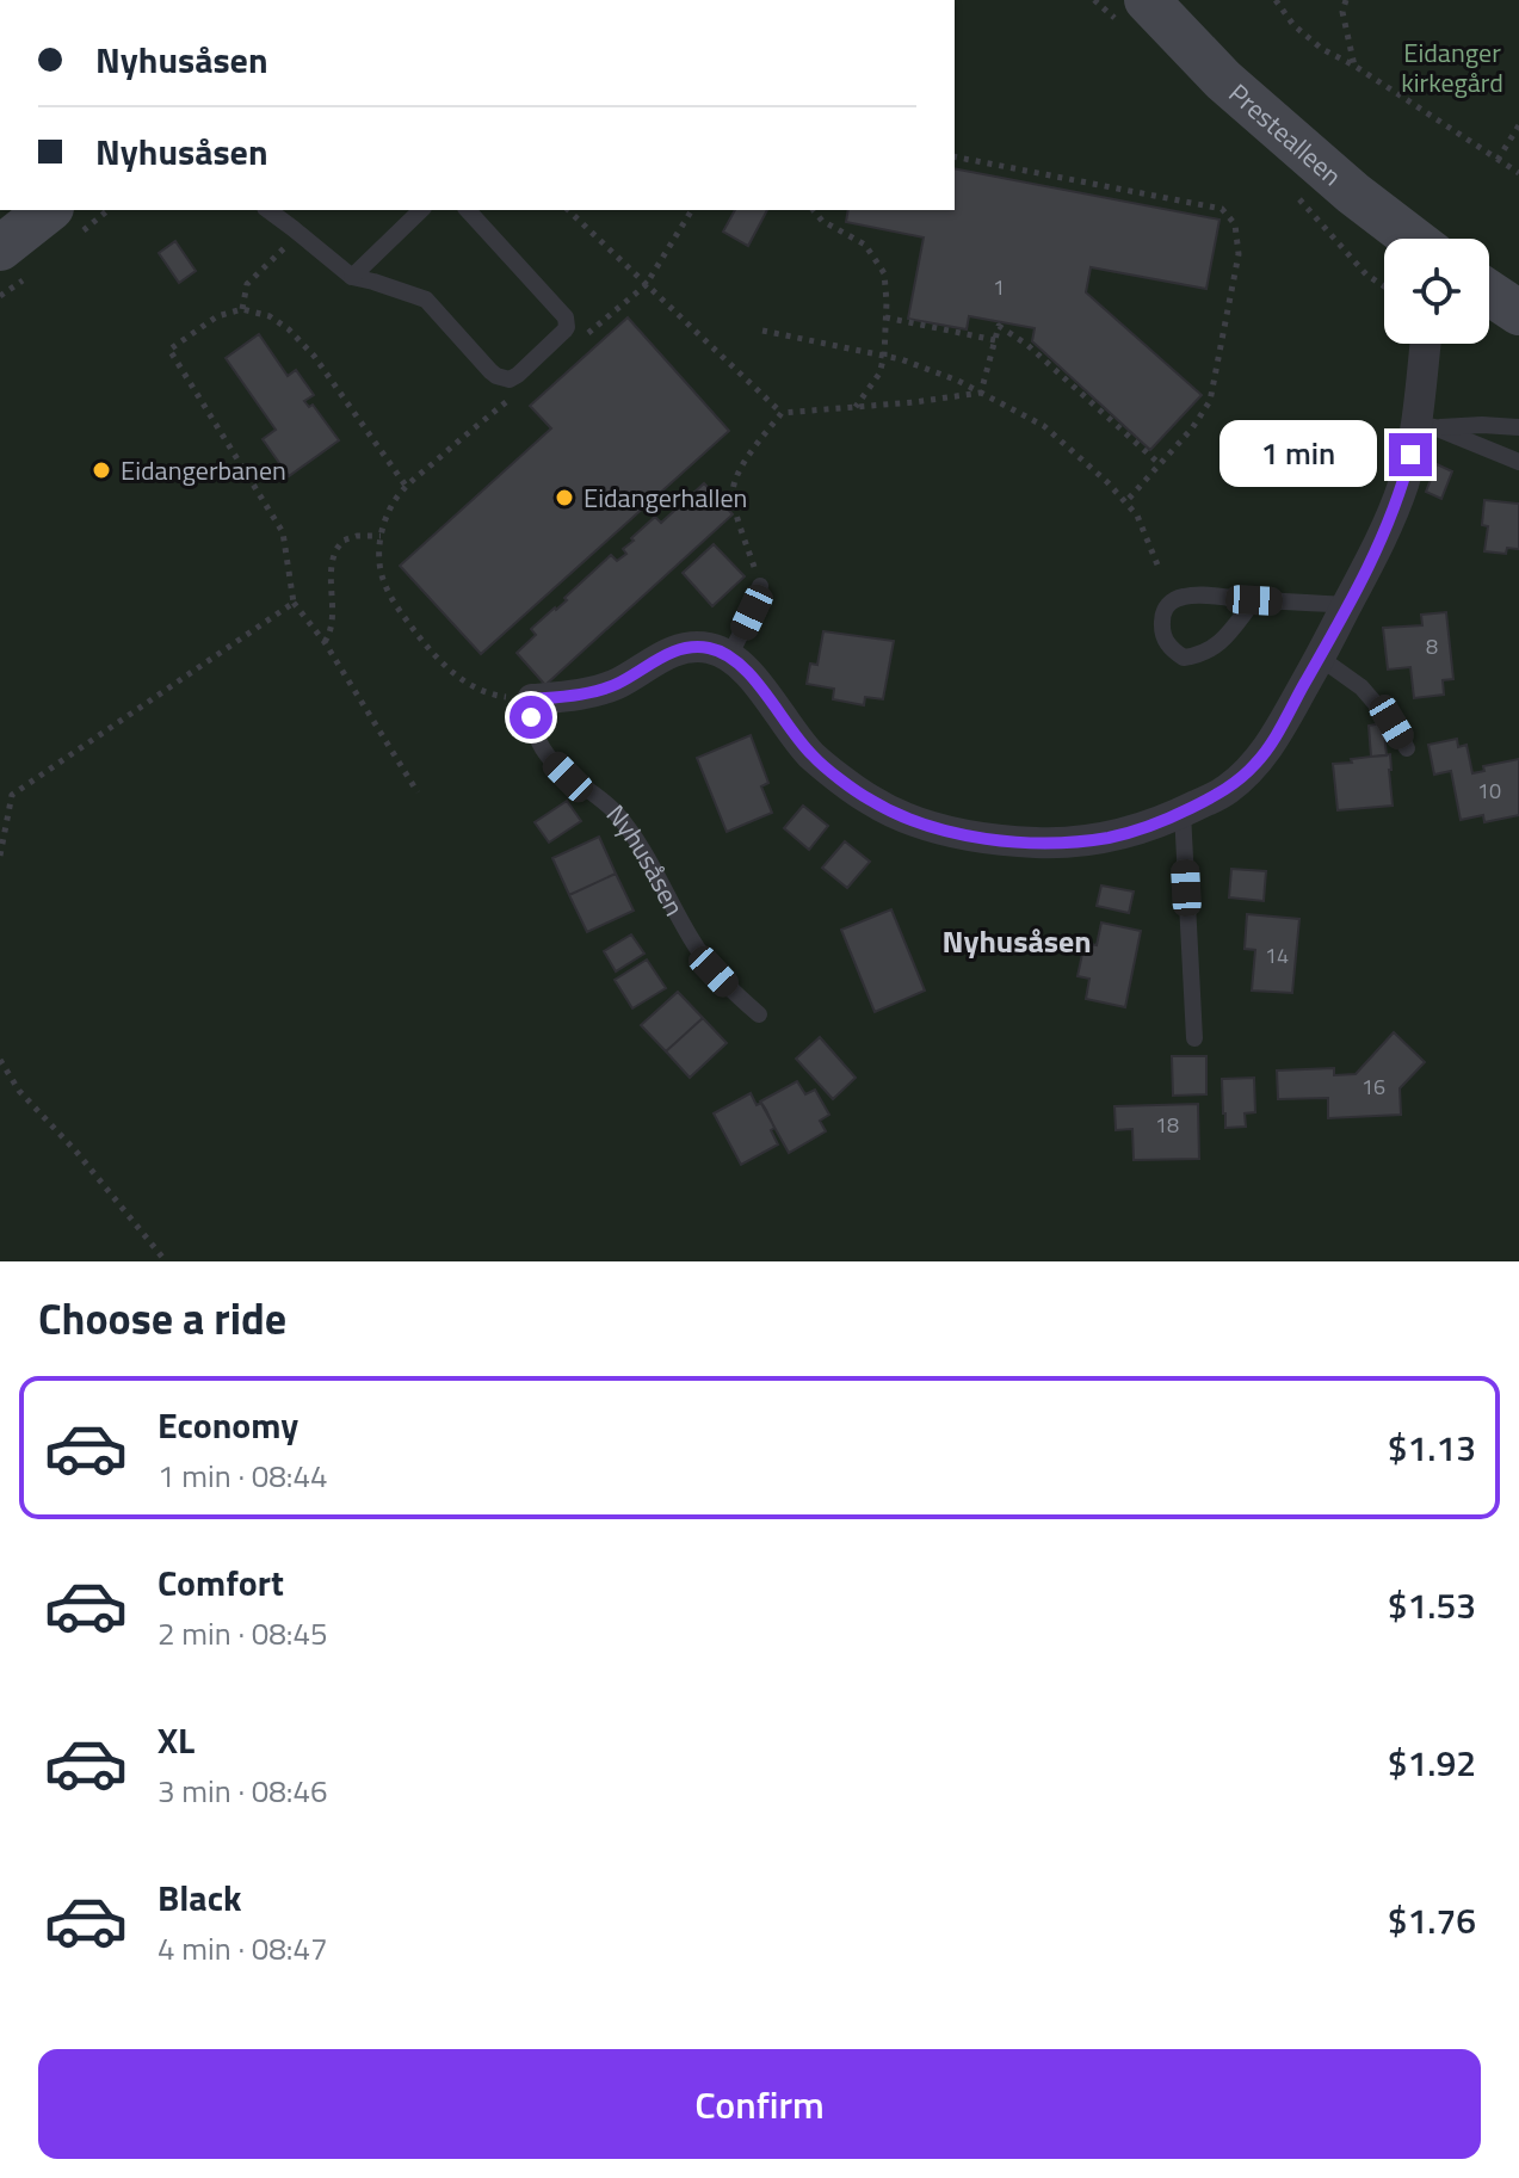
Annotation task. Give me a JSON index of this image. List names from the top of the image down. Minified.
{"streets":{"street":["Prestealleen"],"lane":["Nyhusåsen"]},"districts":["Nyhusåsen"],"parks":["Eidanger kirkegård"],"places":["Eidangerbanen","Eidangerhallen"],"house_numbers":["1","8","10","14","16","18"],"page":{"banner":["Nyhusåsen","Nyhusåsen"],"bubble":"1 min","heading":"Choose a ride","list":[{"name":"Economy","note":"1 min · 08:44","value":"$1.13"},{"name":"Comfort","note":"2 min · 08:45","value":"$1.53"},{"name":"XL","note":"3 min · 08:46","value":"$1.92"},{"name":"Black","note":"4 min · 08:47","value":"$1.76"}],"buttons":"Confirm"}}
